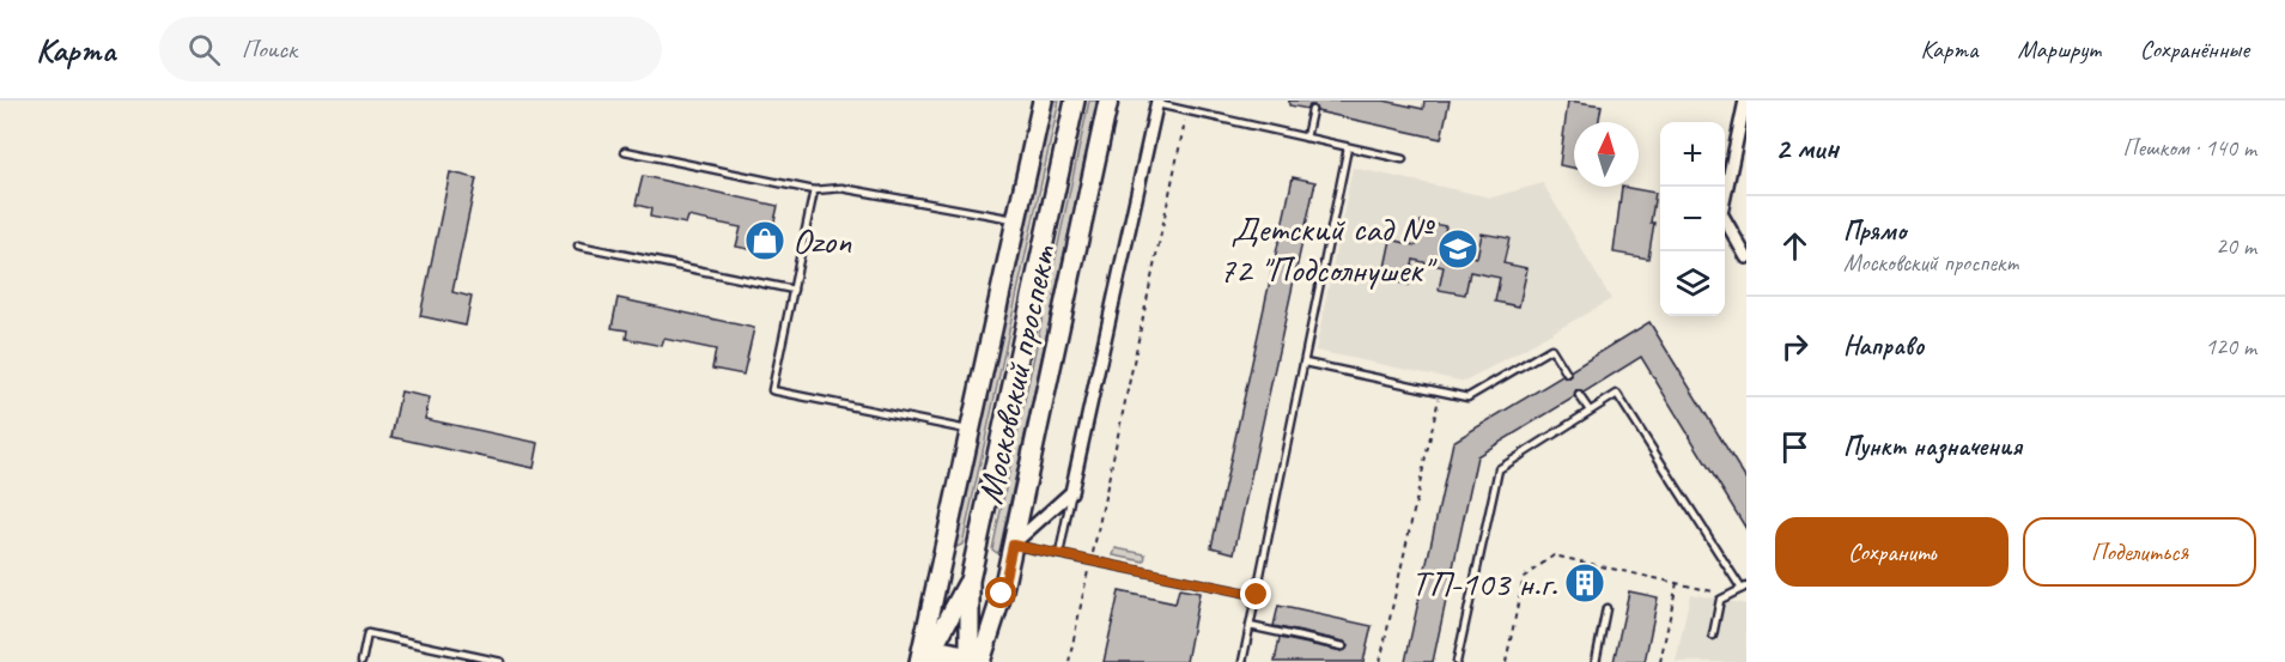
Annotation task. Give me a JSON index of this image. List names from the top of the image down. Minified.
{"streets":{"main road":["Московский проспект"]},"places":{"shop":["Ozon"],"school or university":["Детский сад № 72 \"Подсолнушек\""],"building":["ТП-103 н.г."]},"north":"top","page":{"header":"Карта","search":"Поиск","nav":["Карта","Маршрут","Сохранённые"],"heading":["2 мин","Пешком · 140 m"],"map_buttons":["+","−"],"list":[["Прямо","Московский проспект","20 m"],["Направо","120 m"],"Пункт назначения"],"buttons":["Сохранить","Поделиться"]}}
